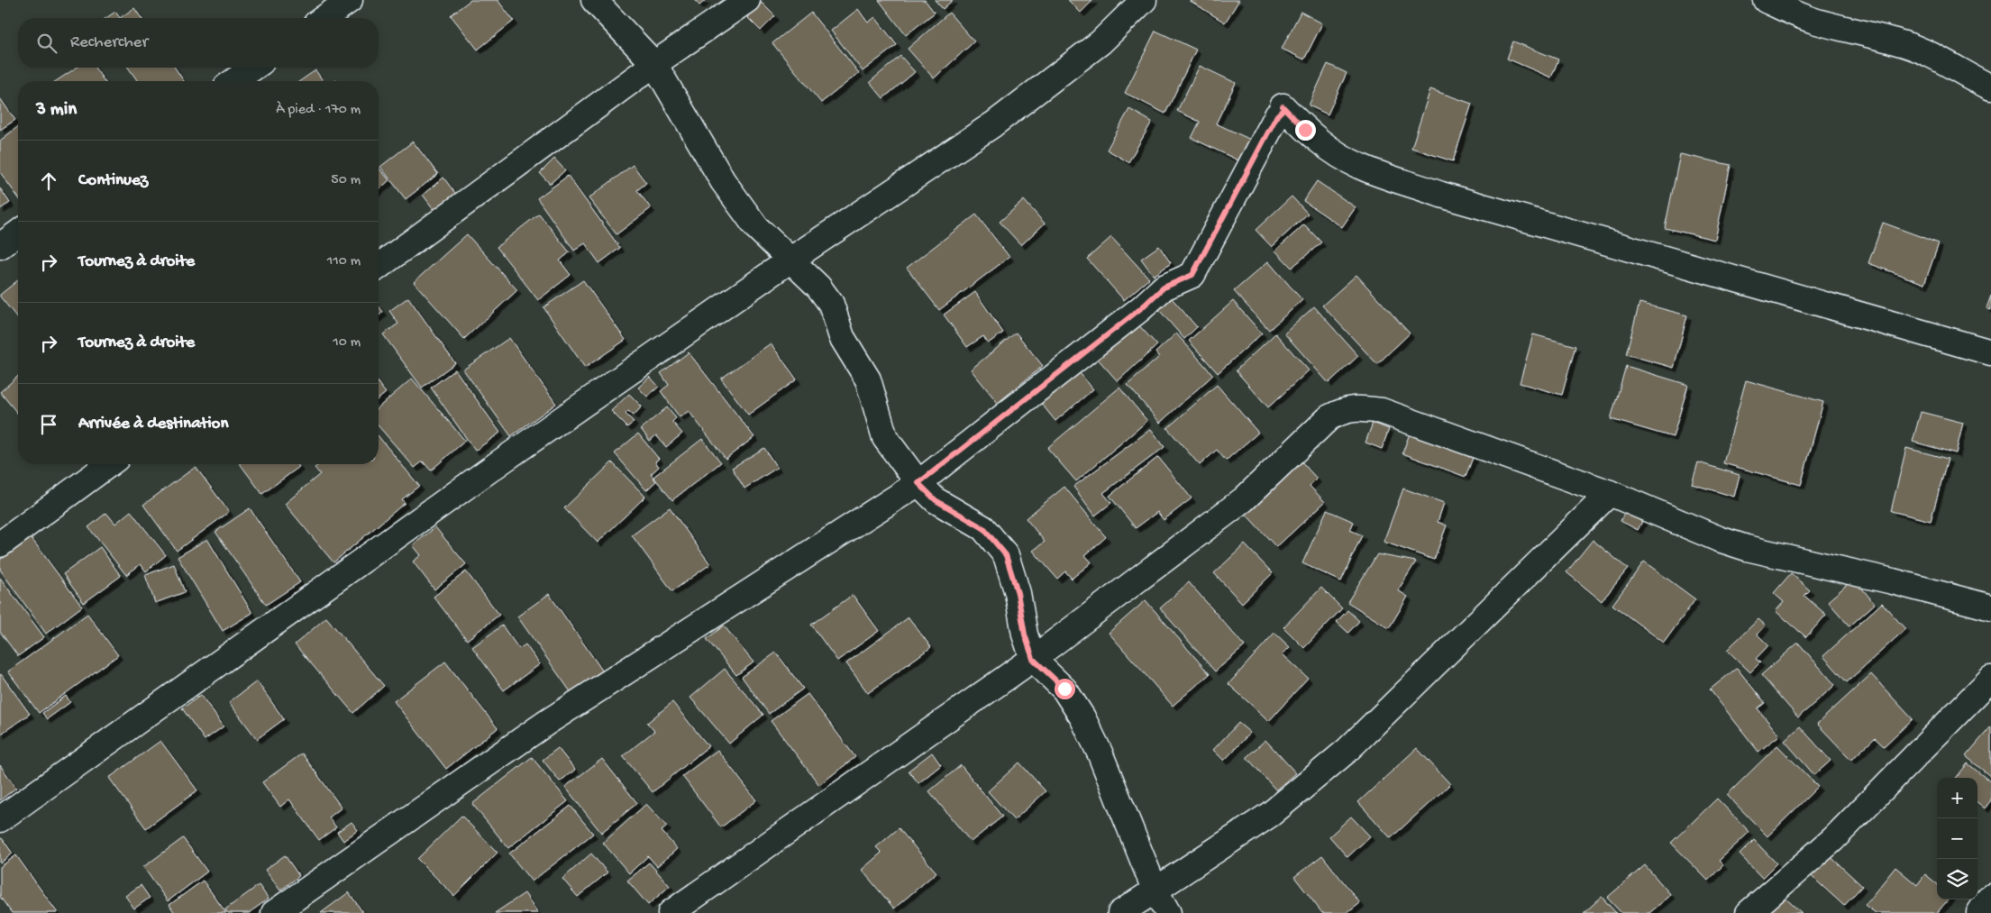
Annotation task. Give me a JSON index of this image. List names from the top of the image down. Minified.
{"page":{"search":"Rechercher","heading":["3 min","À pied · 170 m"],"list":[["Continuez","50 m"],["Tournez à droite","110 m"],["Tournez à droite","10 m"],"Arrivée à destination"],"map_buttons":["+","−"]}}
